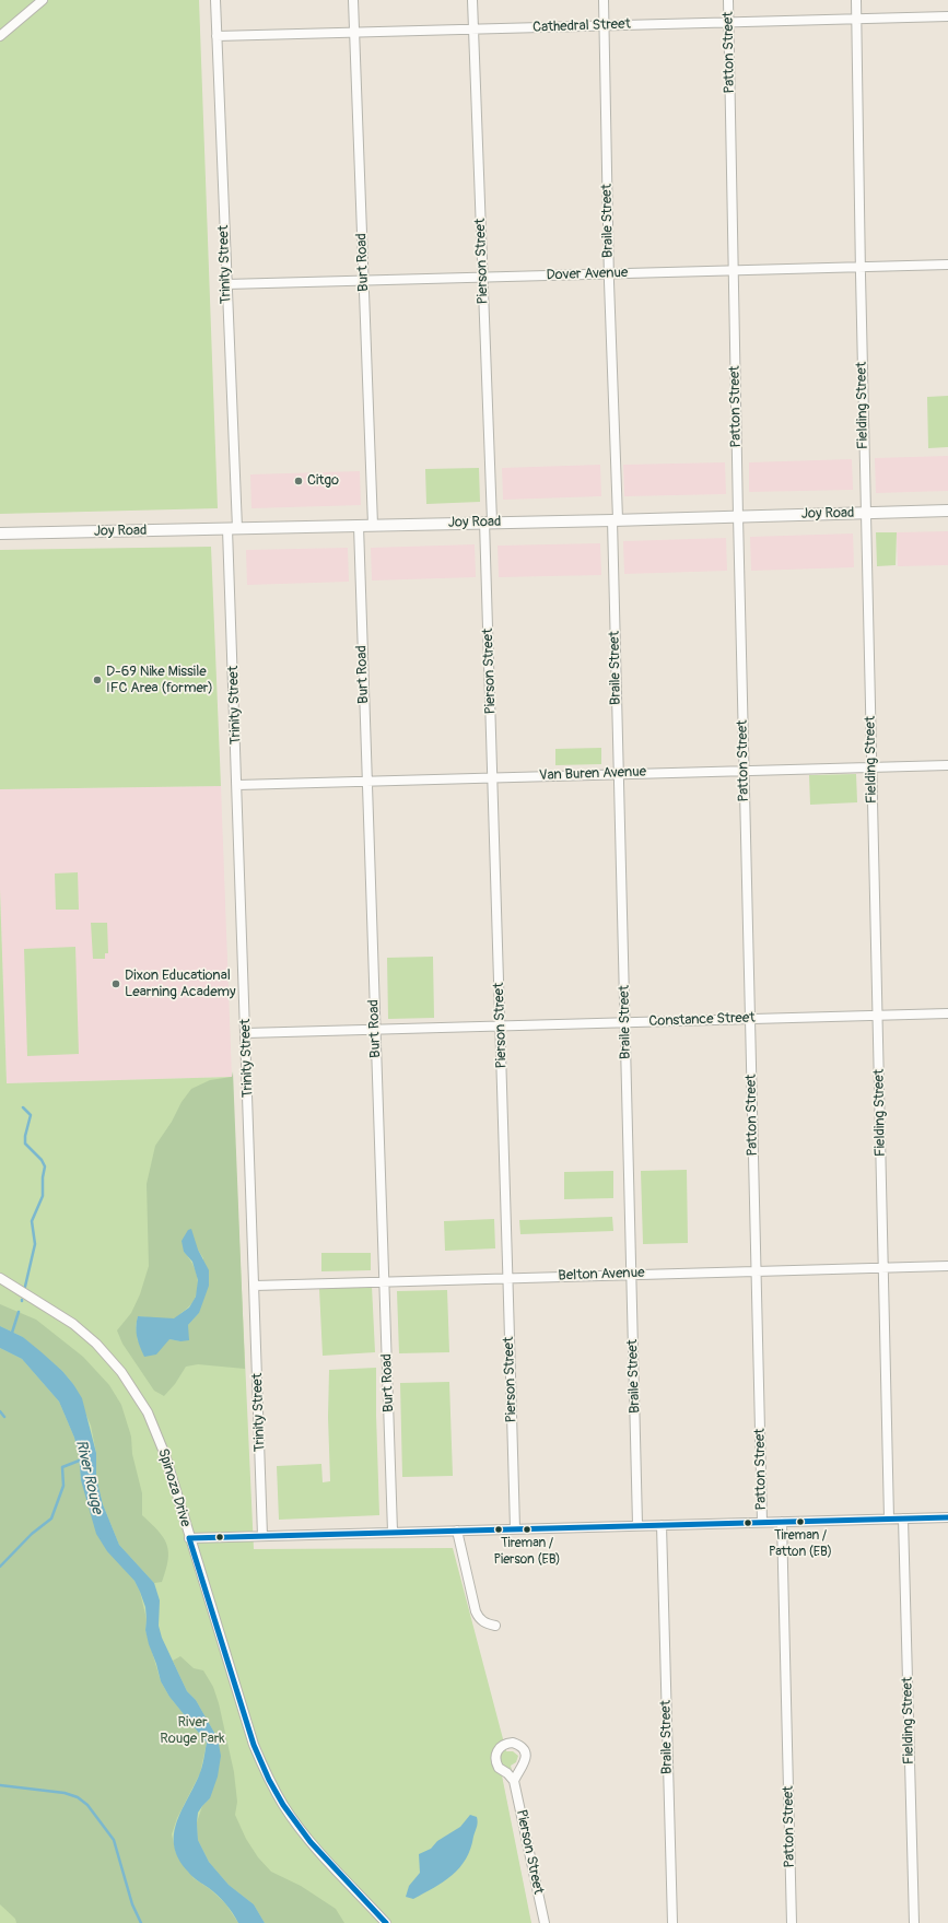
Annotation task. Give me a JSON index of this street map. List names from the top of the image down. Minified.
{"streets":{"main road":["Joy Road"],"street":["Cathedral Street","Patton Street","Braile Street","Pierson Street","Burt Road","Trinity Street","Dover Avenue","Fielding Street","Van Buren Avenue","Constance Street","Belton Avenue","Spinoza Drive"]},"crossings":[["Cathedral Street","Patton Street"],["Cathedral Street","Braile Street"],["Cathedral Street","Pierson Street"],["Cathedral Street","Burt Road"],["Cathedral Street","Trinity Street"],["Cathedral Street","Fielding Street"],["Patton Street","Dover Avenue"],["Patton Street","Joy Road"],["Patton Street","Van Buren Avenue"],["Patton Street","Constance Street"],["Patton Street","Belton Avenue"],["Braile Street","Dover Avenue"],["Braile Street","Joy Road"],["Braile Street","Van Buren Avenue"],["Braile Street","Constance Street"],["Braile Street","Belton Avenue"],["Pierson Street","Dover Avenue"],["Pierson Street","Joy Road"],["Pierson Street","Van Buren Avenue"],["Pierson Street","Constance Street"],["Pierson Street","Belton Avenue"],["Burt Road","Dover Avenue"],["Burt Road","Joy Road"],["Burt Road","Van Buren Avenue"],["Burt Road","Constance Street"],["Burt Road","Belton Avenue"],["Trinity Street","Dover Avenue"],["Trinity Street","Joy Road"],["Trinity Street","Van Buren Avenue"],["Trinity Street","Constance Street"],["Trinity Street","Belton Avenue"],["Dover Avenue","Fielding Street"],["Fielding Street","Joy Road"],["Fielding Street","Van Buren Avenue"],["Fielding Street","Constance Street"],["Fielding Street","Belton Avenue"]],"water":["River Rouge"],"parks":["River Rouge Park"],"places":["Citgo","D-69 Nike Missile IFC Area (former)","Dixon Educational Learning Academy","Tireman / Patton (EB)","Tireman / Pierson (EB)"]}
